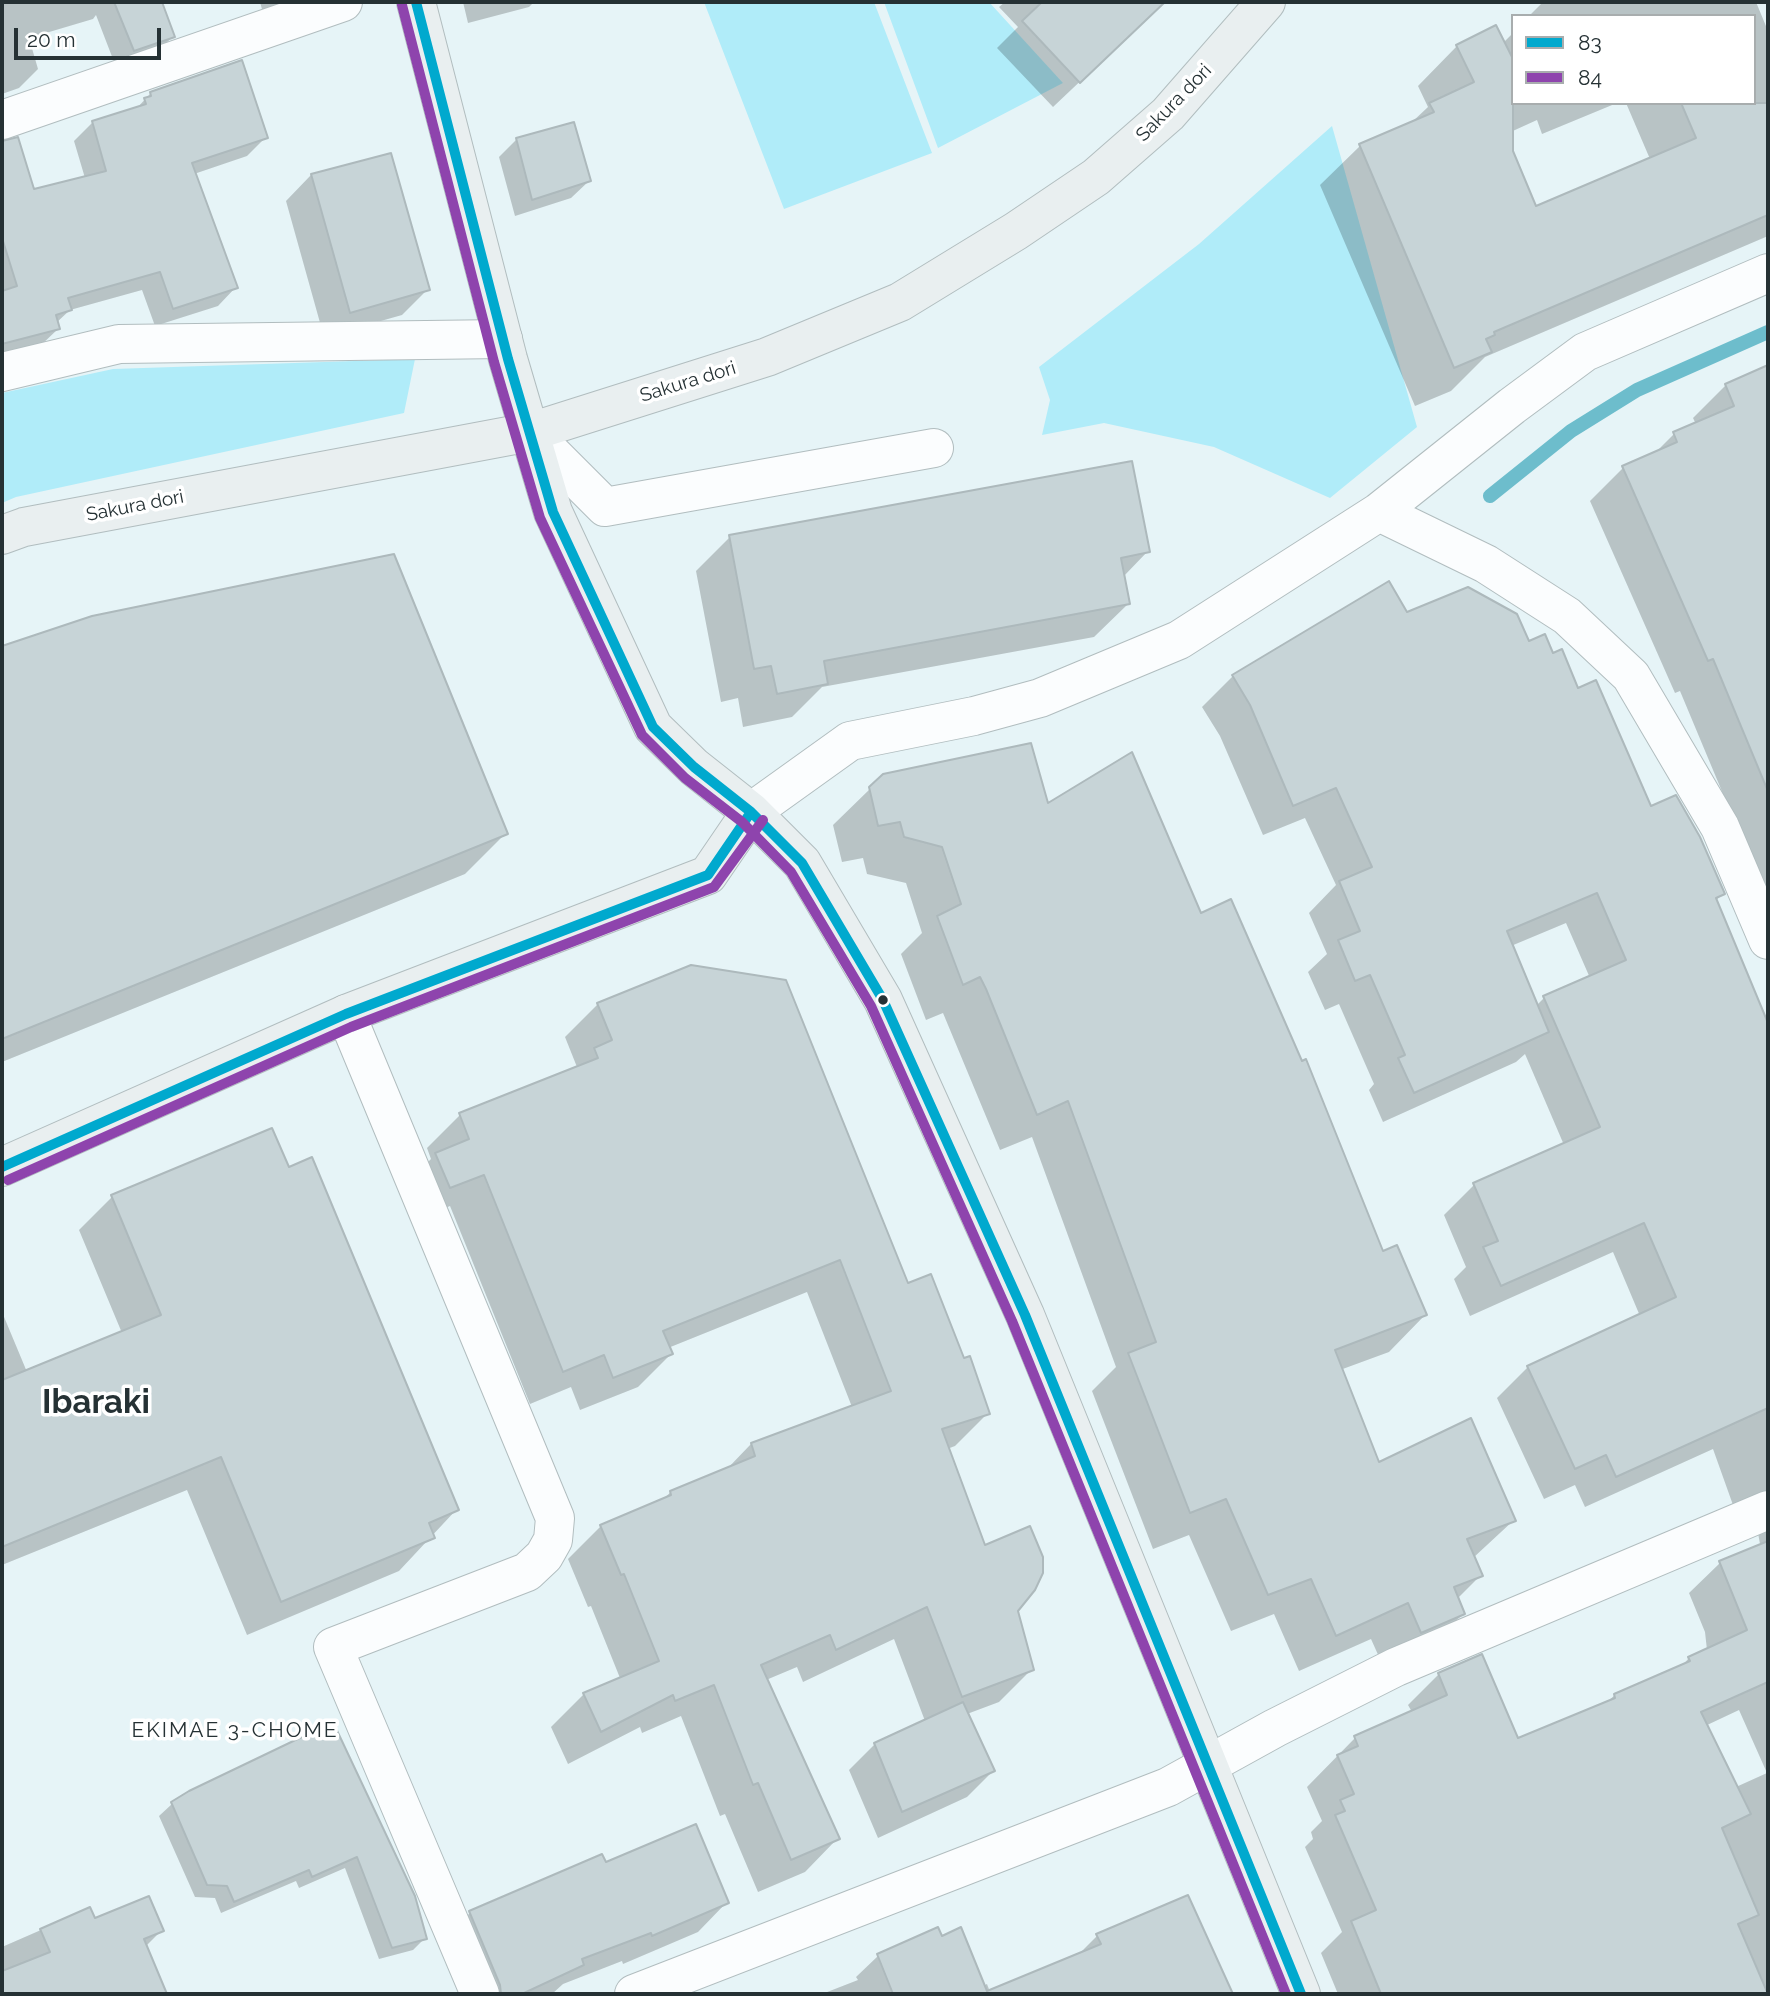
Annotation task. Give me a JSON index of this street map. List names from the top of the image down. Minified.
{"streets":{"street":["Sakura dori"]},"districts":["Ibaraki","EKIMAE 3-CHOME"],"lines":["transit line 83","transit line 84"],"legend":["83","84"],"scale_bar":"20 m"}
